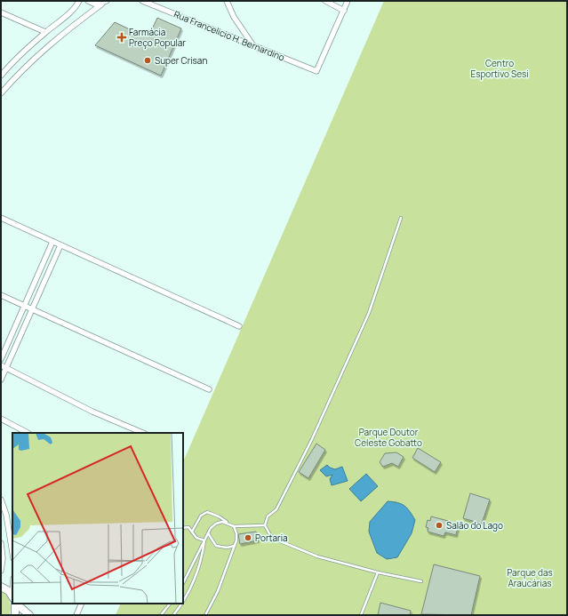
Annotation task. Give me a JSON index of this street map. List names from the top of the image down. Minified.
{"streets":{"street":["Rua Francelicio H. Bernardino"]},"parks":["Centro Esportivo Sesi","Parque Doutor Celeste Gobatto","Parque das Araucárias"],"places":{"health":["Farmácia Preço Popular"],"other":["Super Crisan","Salão do Lago","Portaria"]}}
